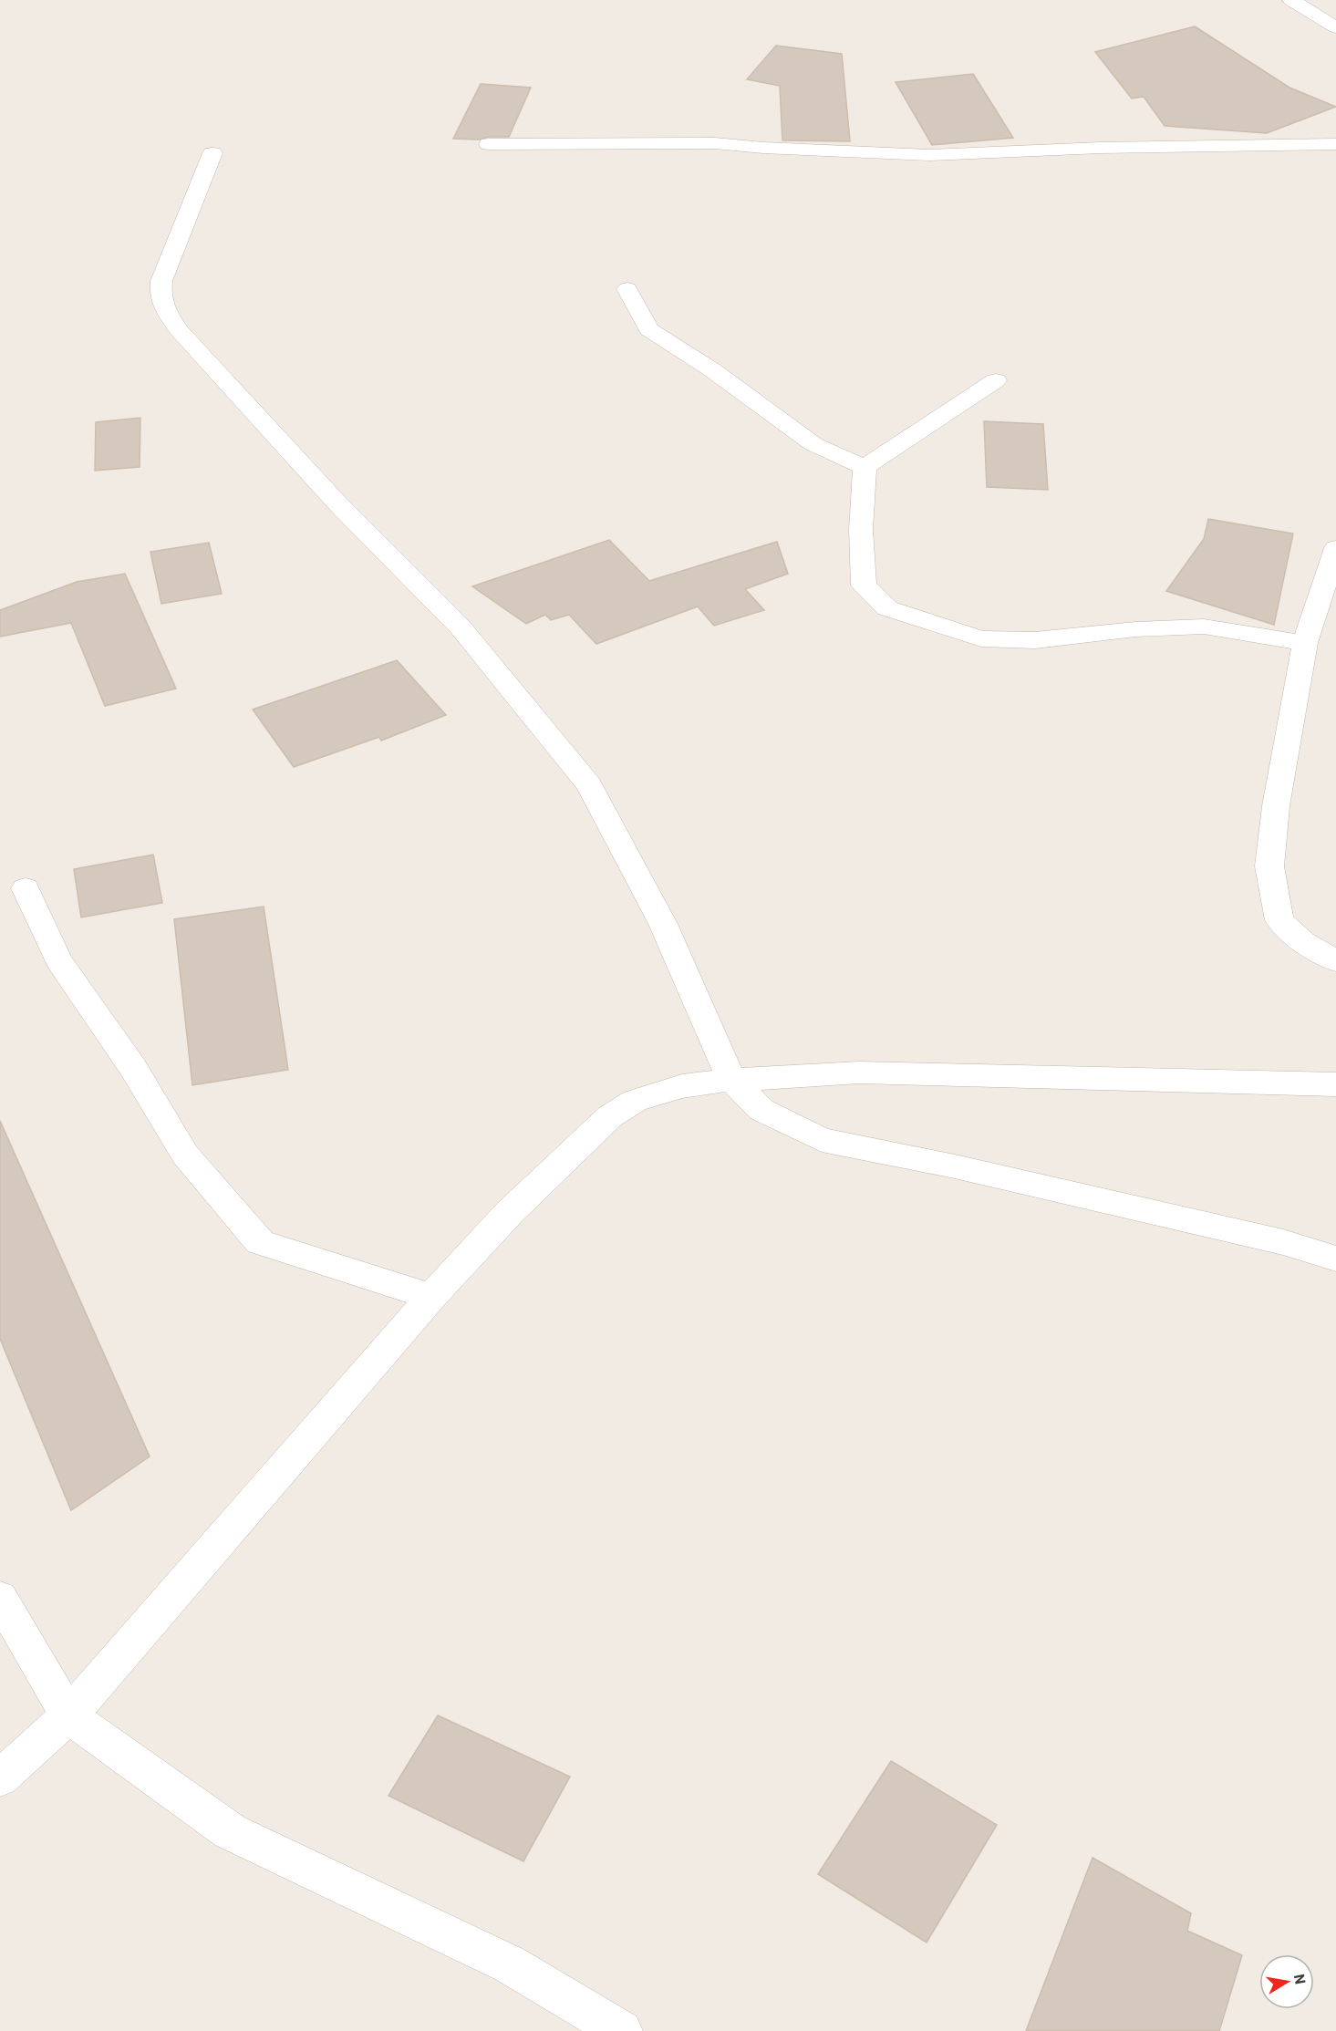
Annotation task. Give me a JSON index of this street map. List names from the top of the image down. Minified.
{"north":"right"}
